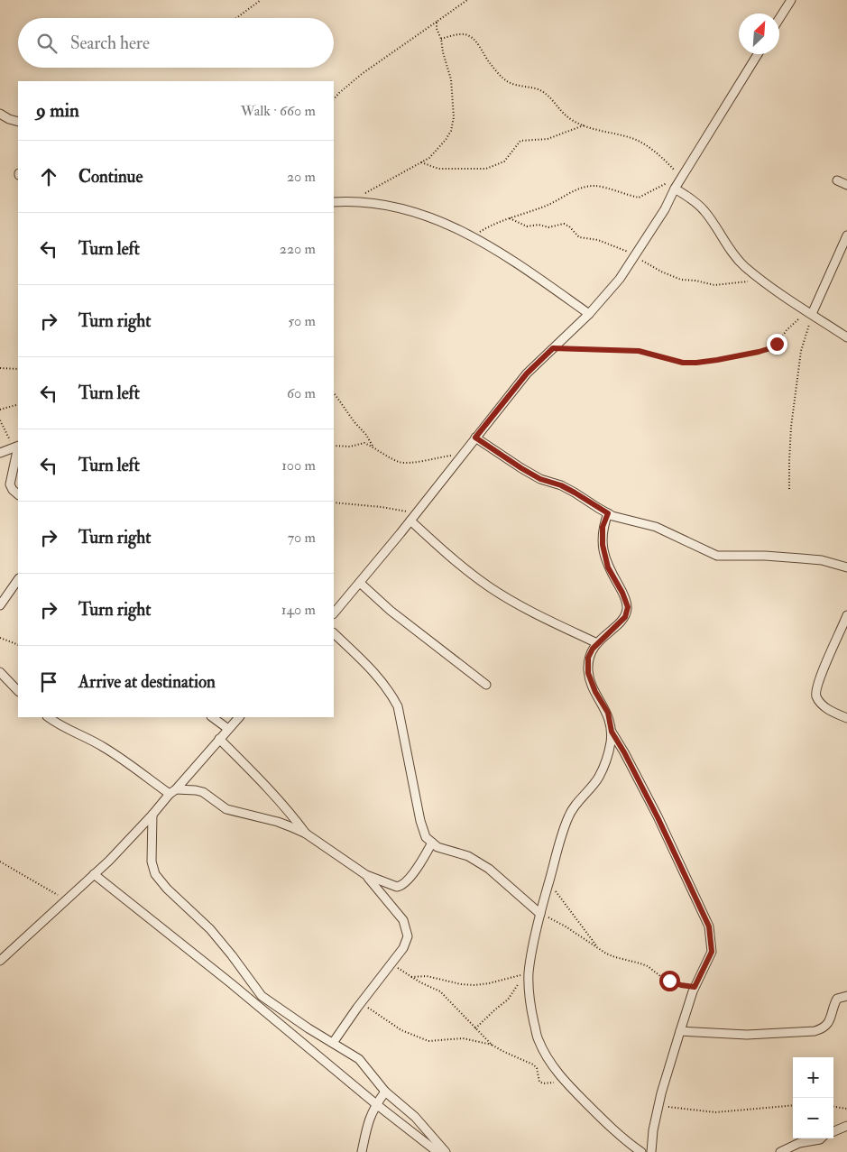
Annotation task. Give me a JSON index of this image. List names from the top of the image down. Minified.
{"north":"top right","page":{"search":"Search here","heading":["9 min","Walk · 660 m"],"list":[["Continue","20 m"],["Turn left","220 m"],["Turn right","50 m"],["Turn left","60 m"],["Turn left","100 m"],["Turn right","70 m"],["Turn right","140 m"],"Arrive at destination"],"map_buttons":["+","−"]}}
